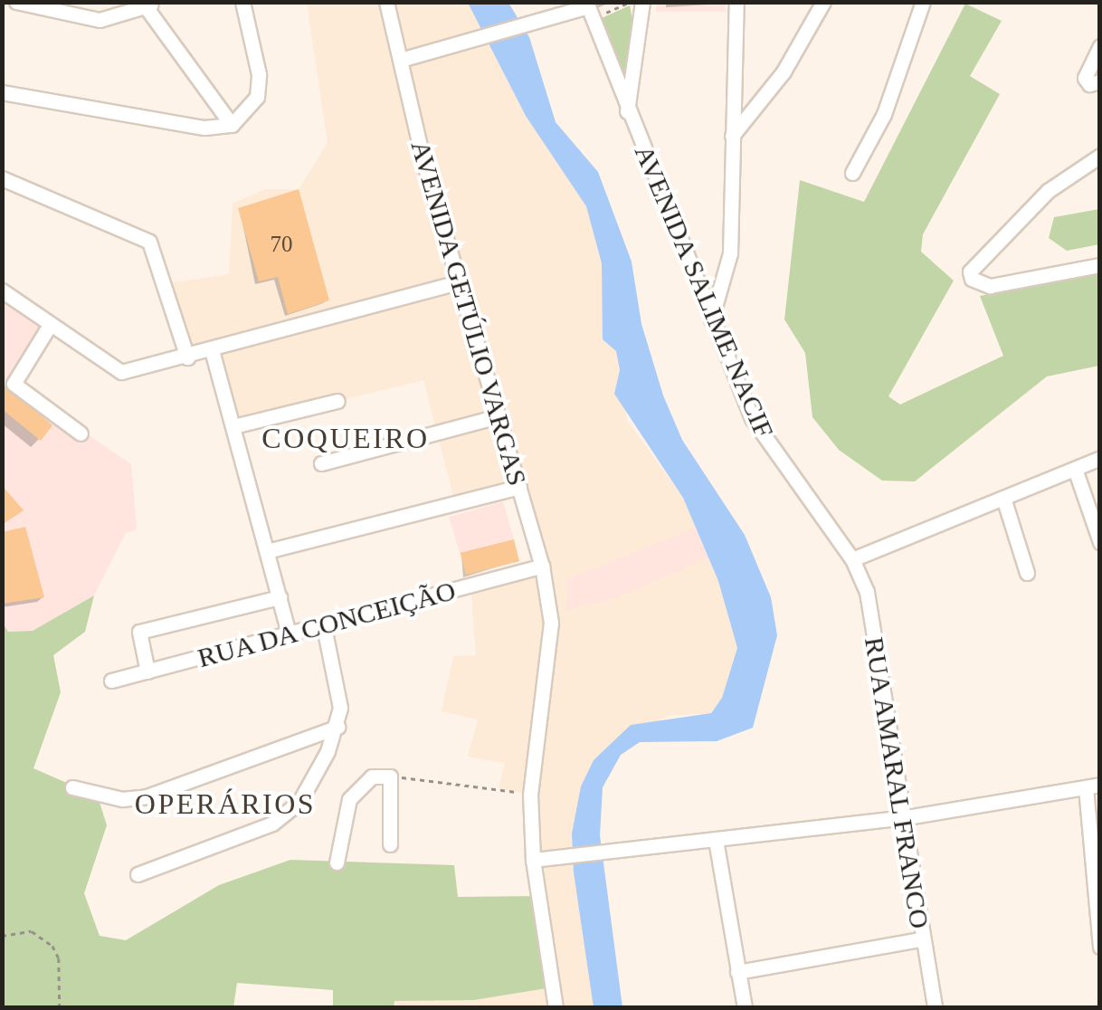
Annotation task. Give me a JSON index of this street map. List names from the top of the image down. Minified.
{"streets":{"street":["AVENIDA SALIME NACIF","AVENIDA GETÚLIO VARGAS","RUA DA CONCEIÇÃO","RUA AMARAL FRANCO"]},"crossings":[["AVENIDA SALIME NACIF","RUA AMARAL FRANCO"],["AVENIDA GETÚLIO VARGAS","RUA DA CONCEIÇÃO"]],"districts":["COQUEIRO","OPERÁRIOS"],"house_numbers":["70"]}
